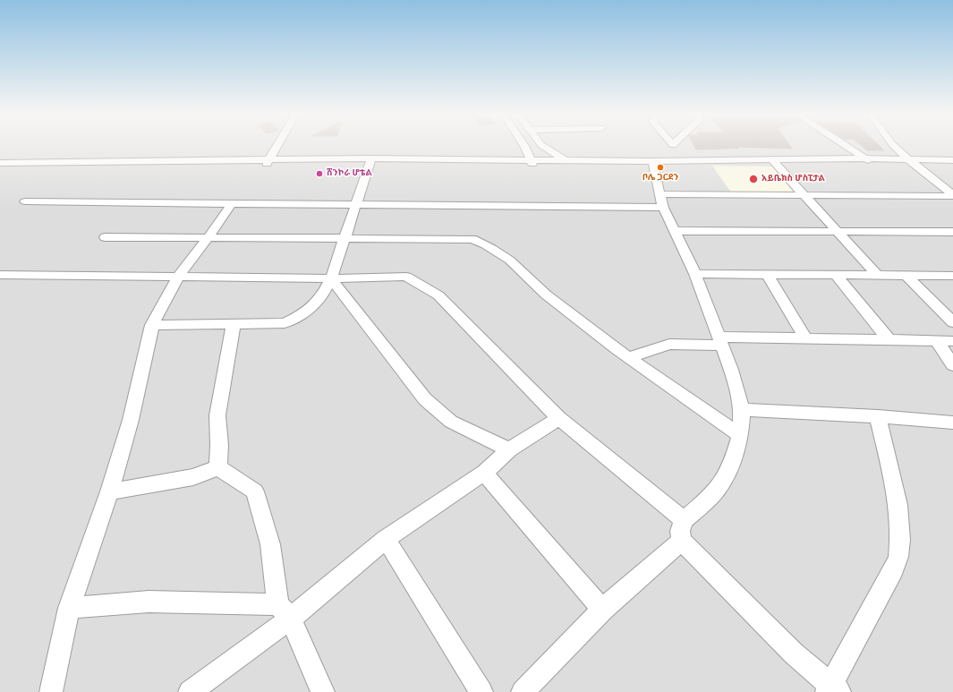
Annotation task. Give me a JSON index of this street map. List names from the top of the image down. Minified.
{"places":["ቦሌ ጋርደን","ሸንኮራ ሆቴል","አይቤክስ ሆስፒታል"]}
